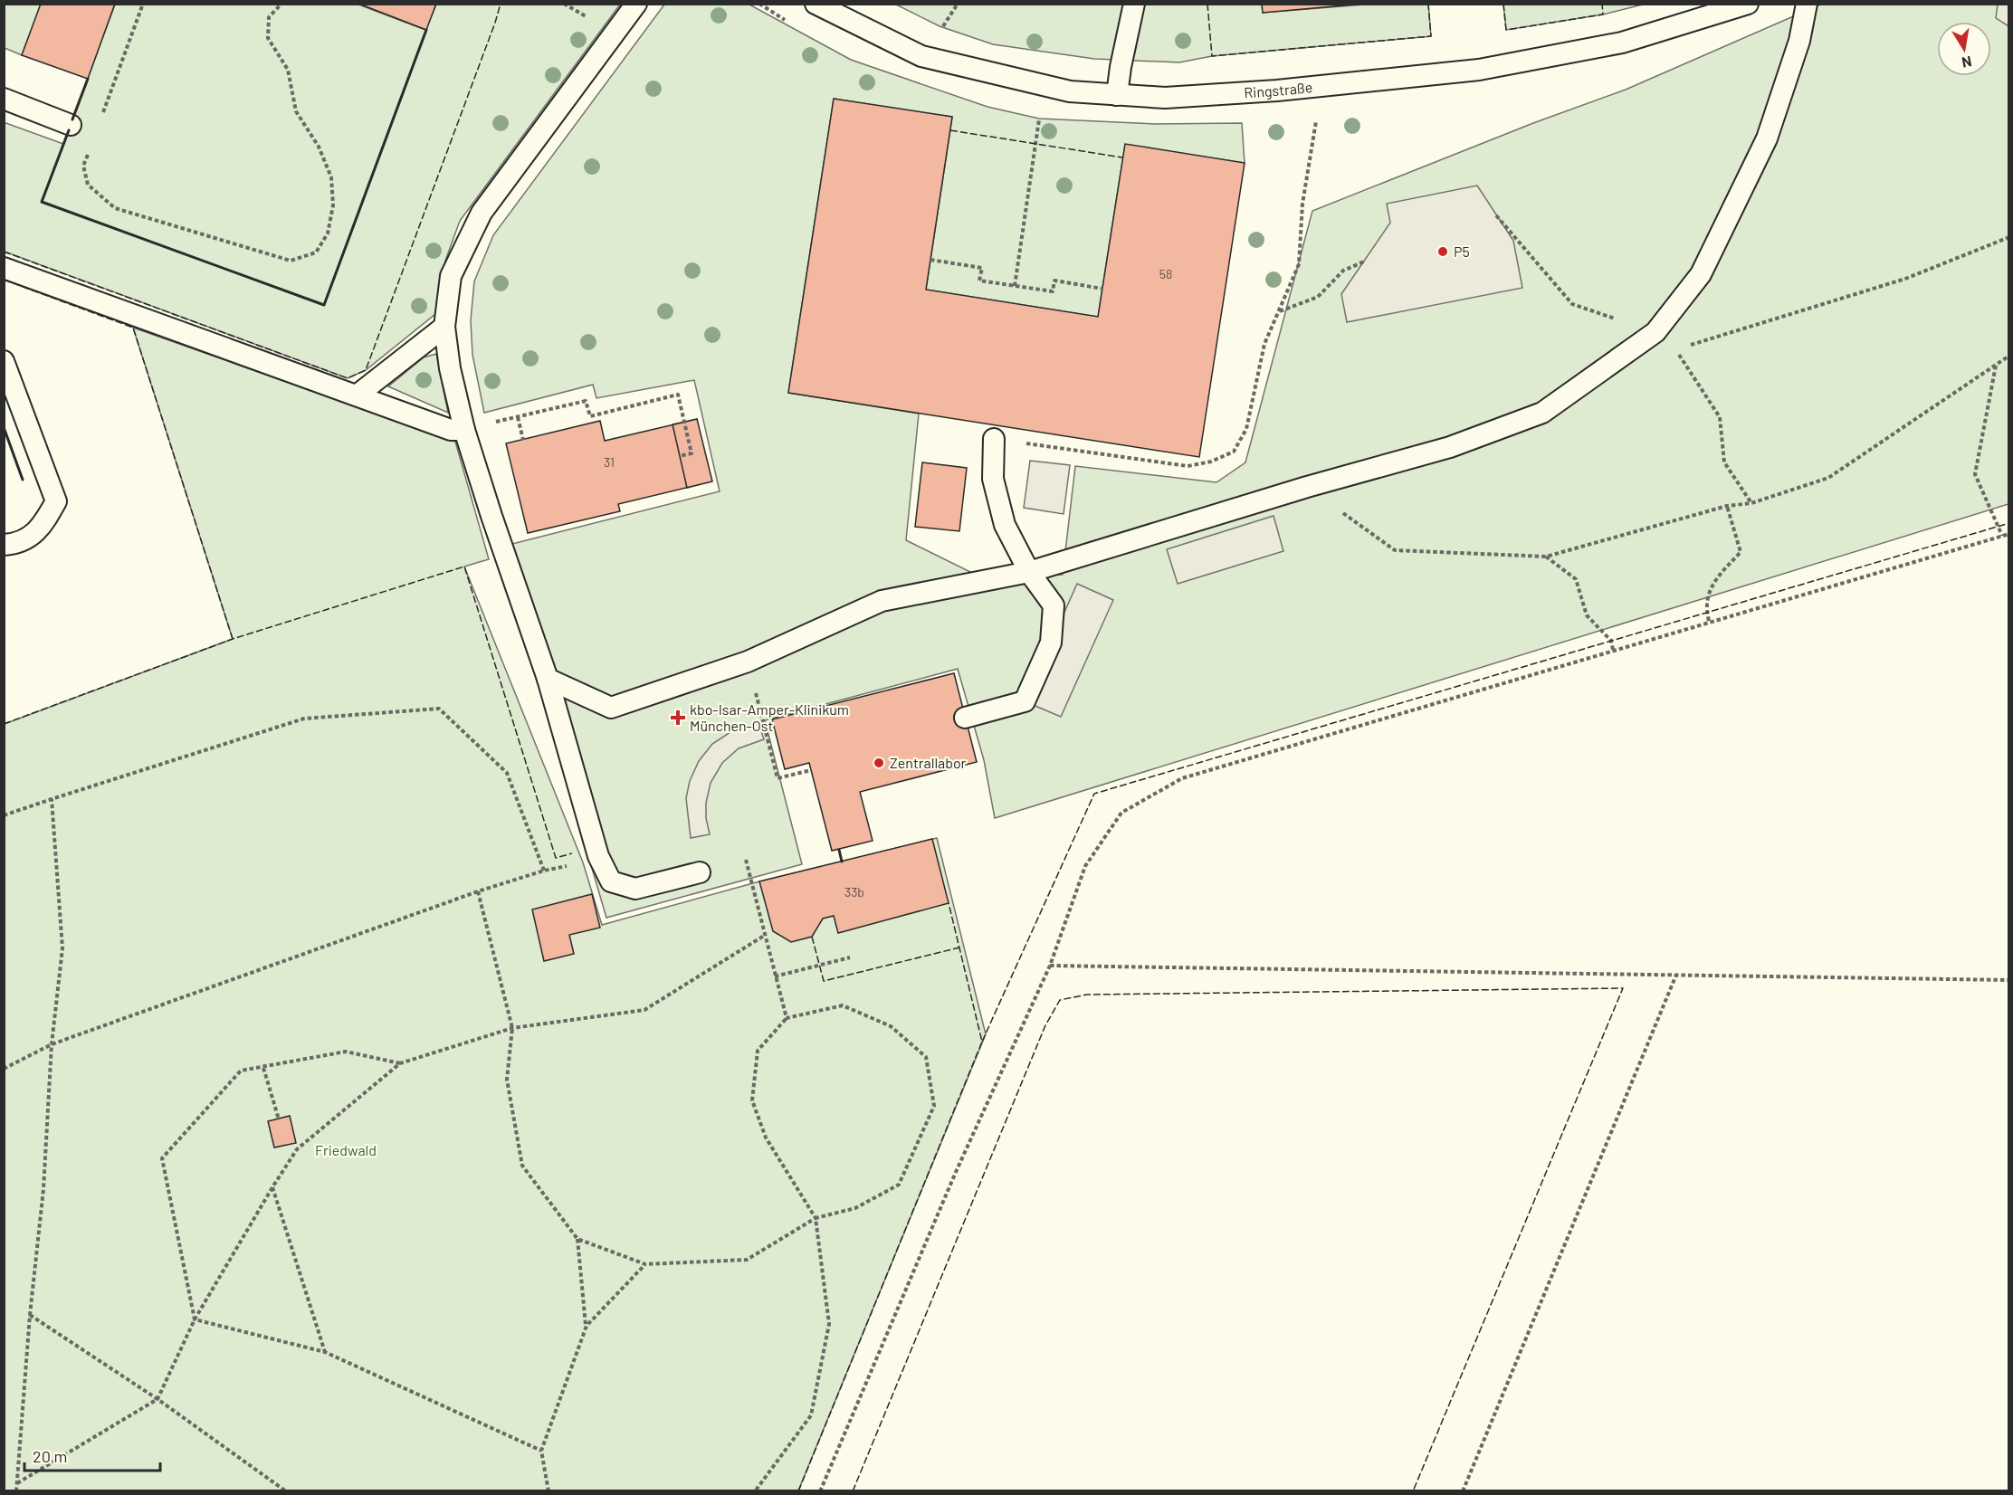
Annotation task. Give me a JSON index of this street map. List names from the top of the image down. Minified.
{"streets":{"lane":["Ringstraße"]},"parks":["Friedwald"],"places":{"other":["P5","Zentrallabor"],"health":["kbo-Isar-Amper-Klinikum München-Ost"]},"house_numbers":["58","31","33b"],"scale_bar":"20 m","north":"bottom"}
